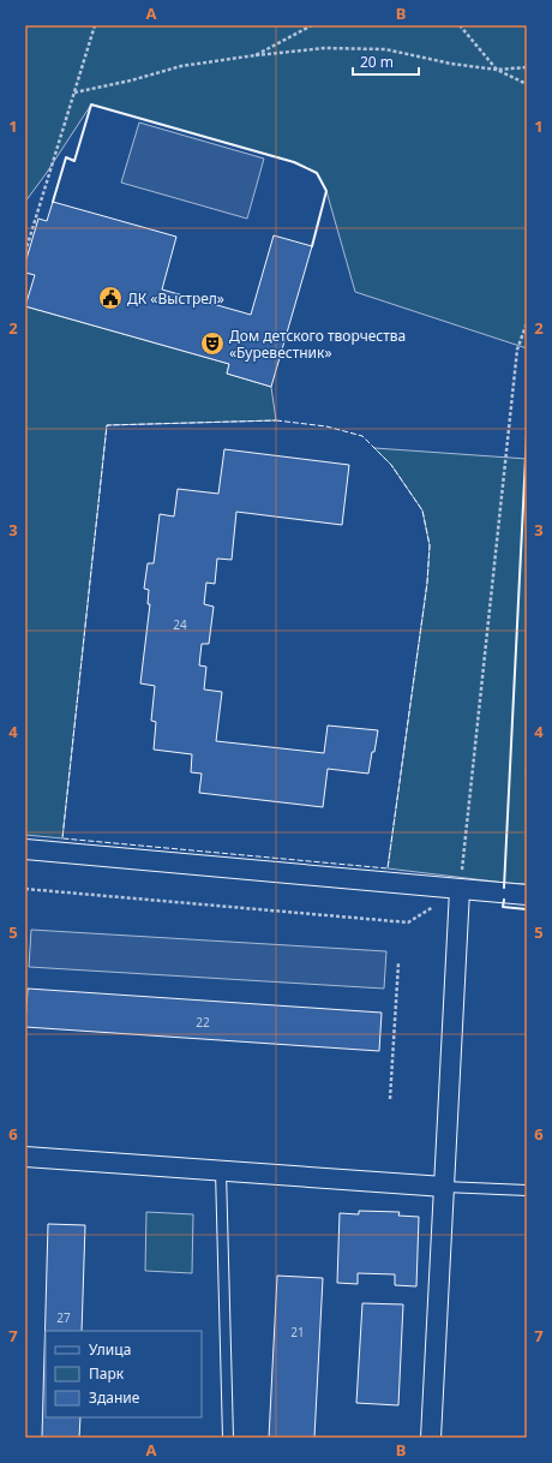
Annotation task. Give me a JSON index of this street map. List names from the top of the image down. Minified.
{"places":{"public building":["ДК «Выстрел»"],"theatre":["Дом детского творчества «Буревестник»"]},"house_numbers":["24","22","27","21"],"legend":["Улица","Парк","Здание"],"scale_bar":"20 m","grid":{"columns":["A","B"],"rows":["1","2","3","4","5","6","7"]}}
